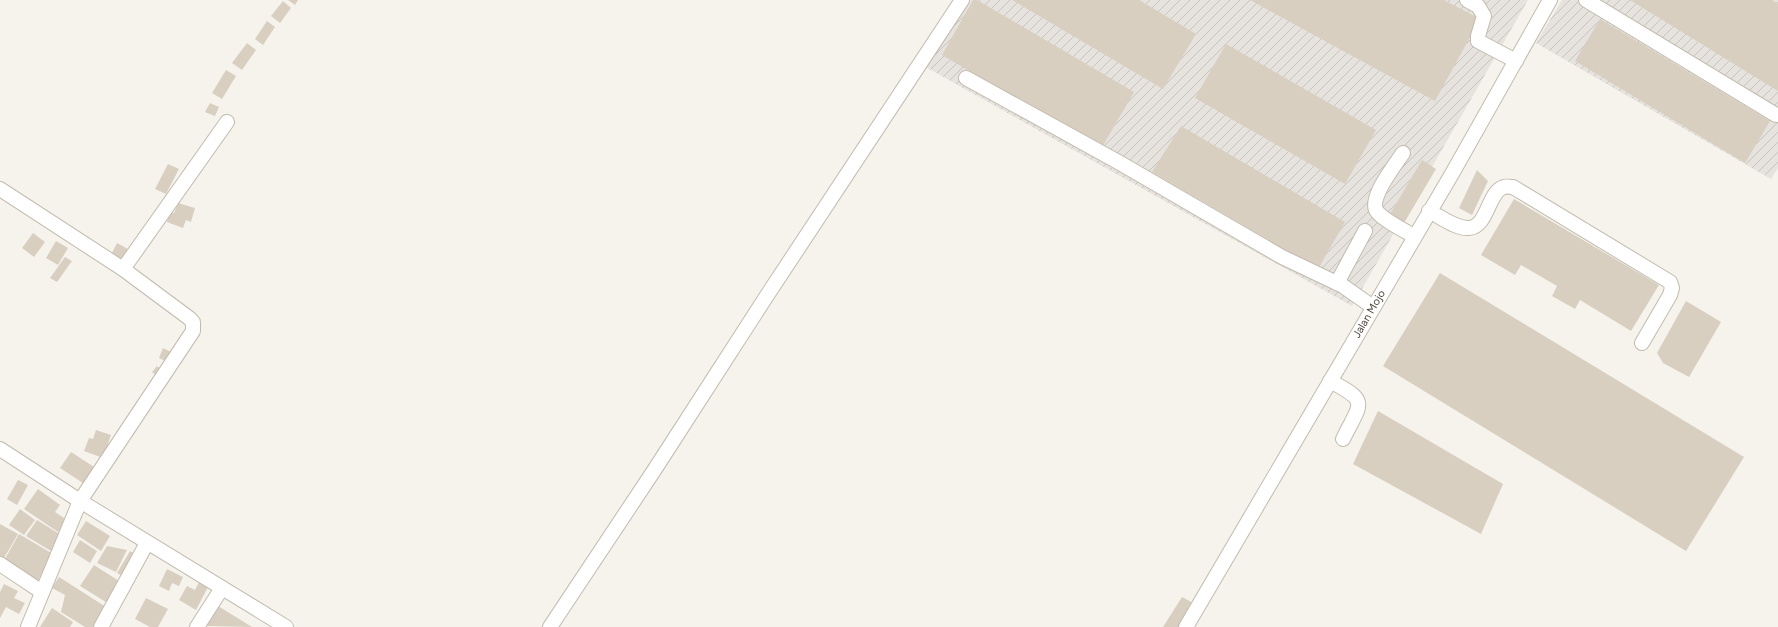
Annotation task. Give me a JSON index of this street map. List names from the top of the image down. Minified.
{"streets":{"street":["Jalan Mojo"]}}
